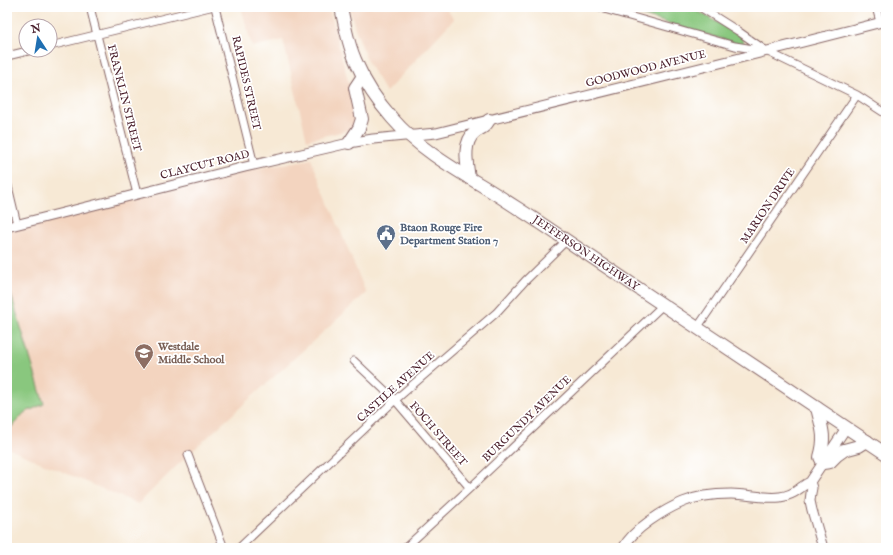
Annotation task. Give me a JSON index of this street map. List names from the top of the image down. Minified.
{"streets":{"main road":["JEFFERSON HIGHWAY"],"street":["GOODWOOD AVENUE","RAPIDES STREET","FRANKLIN STREET","CLAYCUT ROAD","MARION DRIVE","CASTILE AVENUE","BURGUNDY AVENUE","FOCH STREET"]},"crossings":[["GOODWOOD AVENUE","CLAYCUT ROAD"],["GOODWOOD AVENUE","JEFFERSON HIGHWAY"],["RAPIDES STREET","CLAYCUT ROAD"],["FRANKLIN STREET","CLAYCUT ROAD"],["CLAYCUT ROAD","JEFFERSON HIGHWAY"],["MARION DRIVE","JEFFERSON HIGHWAY"],["JEFFERSON HIGHWAY","CASTILE AVENUE"],["JEFFERSON HIGHWAY","BURGUNDY AVENUE"],["CASTILE AVENUE","FOCH STREET"],["BURGUNDY AVENUE","FOCH STREET"]],"places":{"public building":["Btaon Rouge Fire Department Station 7"],"school or university":["Westdale Middle School"]},"north":"top"}
